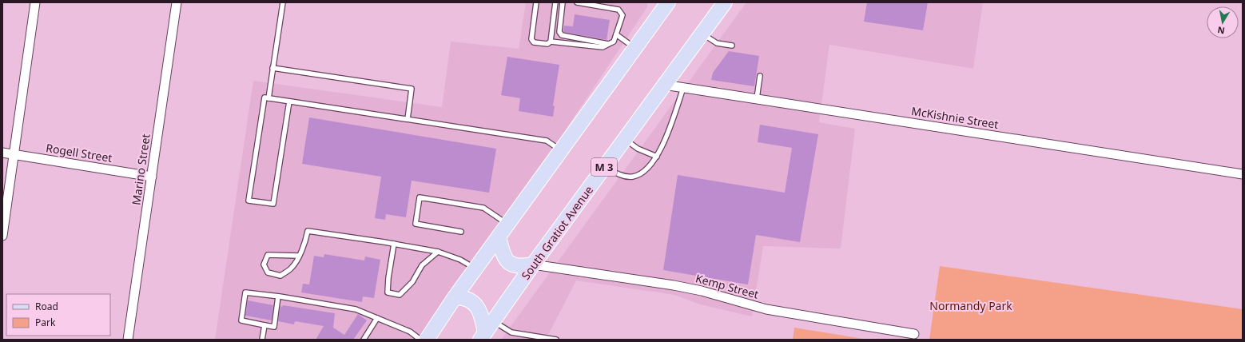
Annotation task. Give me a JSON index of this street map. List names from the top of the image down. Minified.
{"streets":{"main road":["M 3","South Gratiot Avenue"],"street":["McKishnie Street","Rogell Street","Marino Street","Kemp Street"]},"crossings":[["McKishnie Street","South Gratiot Avenue"],["Rogell Street","Marino Street"],["South Gratiot Avenue","Kemp Street"]],"parks":["Normandy Park"],"legend":["Road","Park"],"north":"bottom"}
